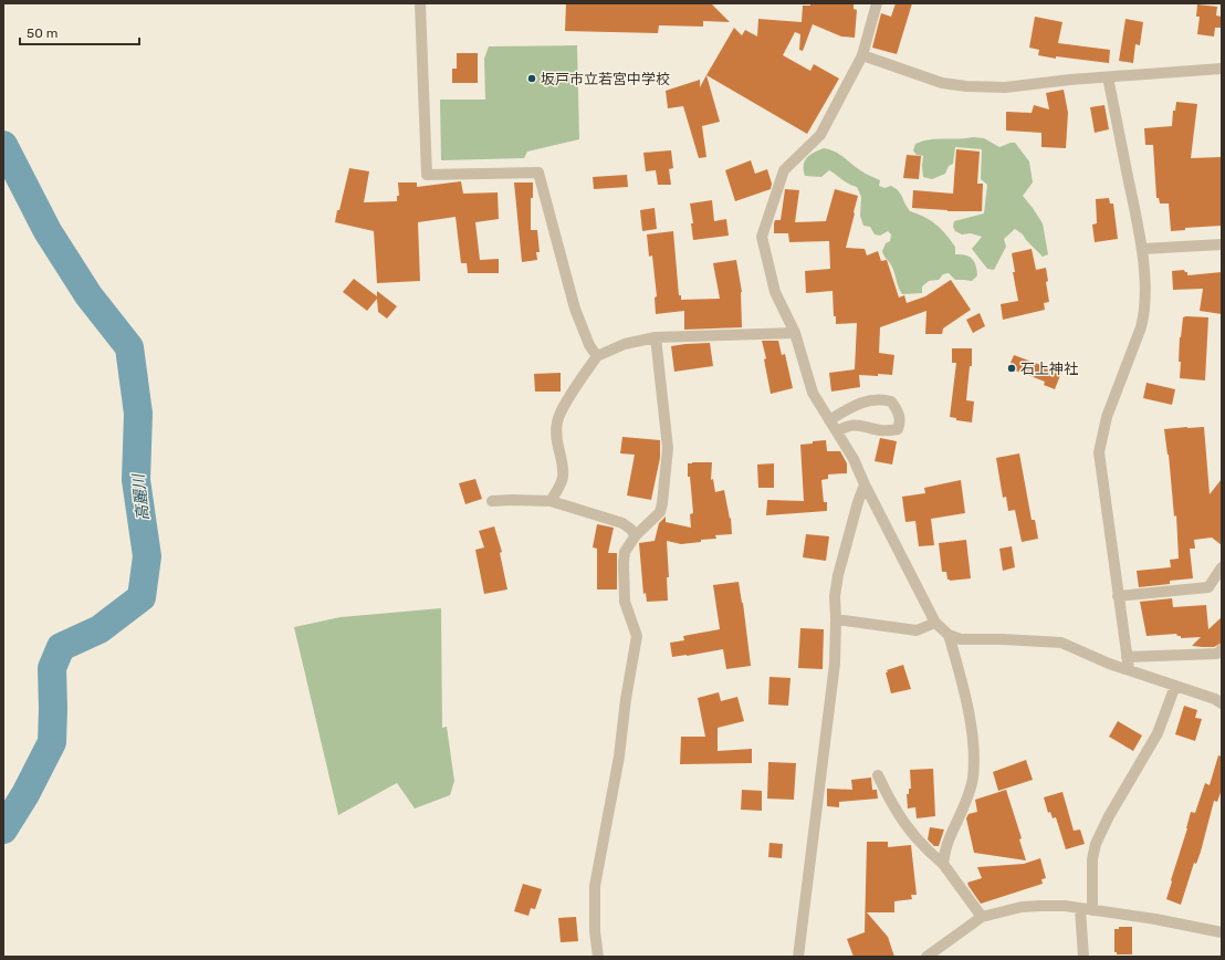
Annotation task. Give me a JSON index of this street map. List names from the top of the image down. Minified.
{"water":["高麗川"],"places":["坂戸市立若宮中学校","石上神社"],"scale_bar":"50 m"}
